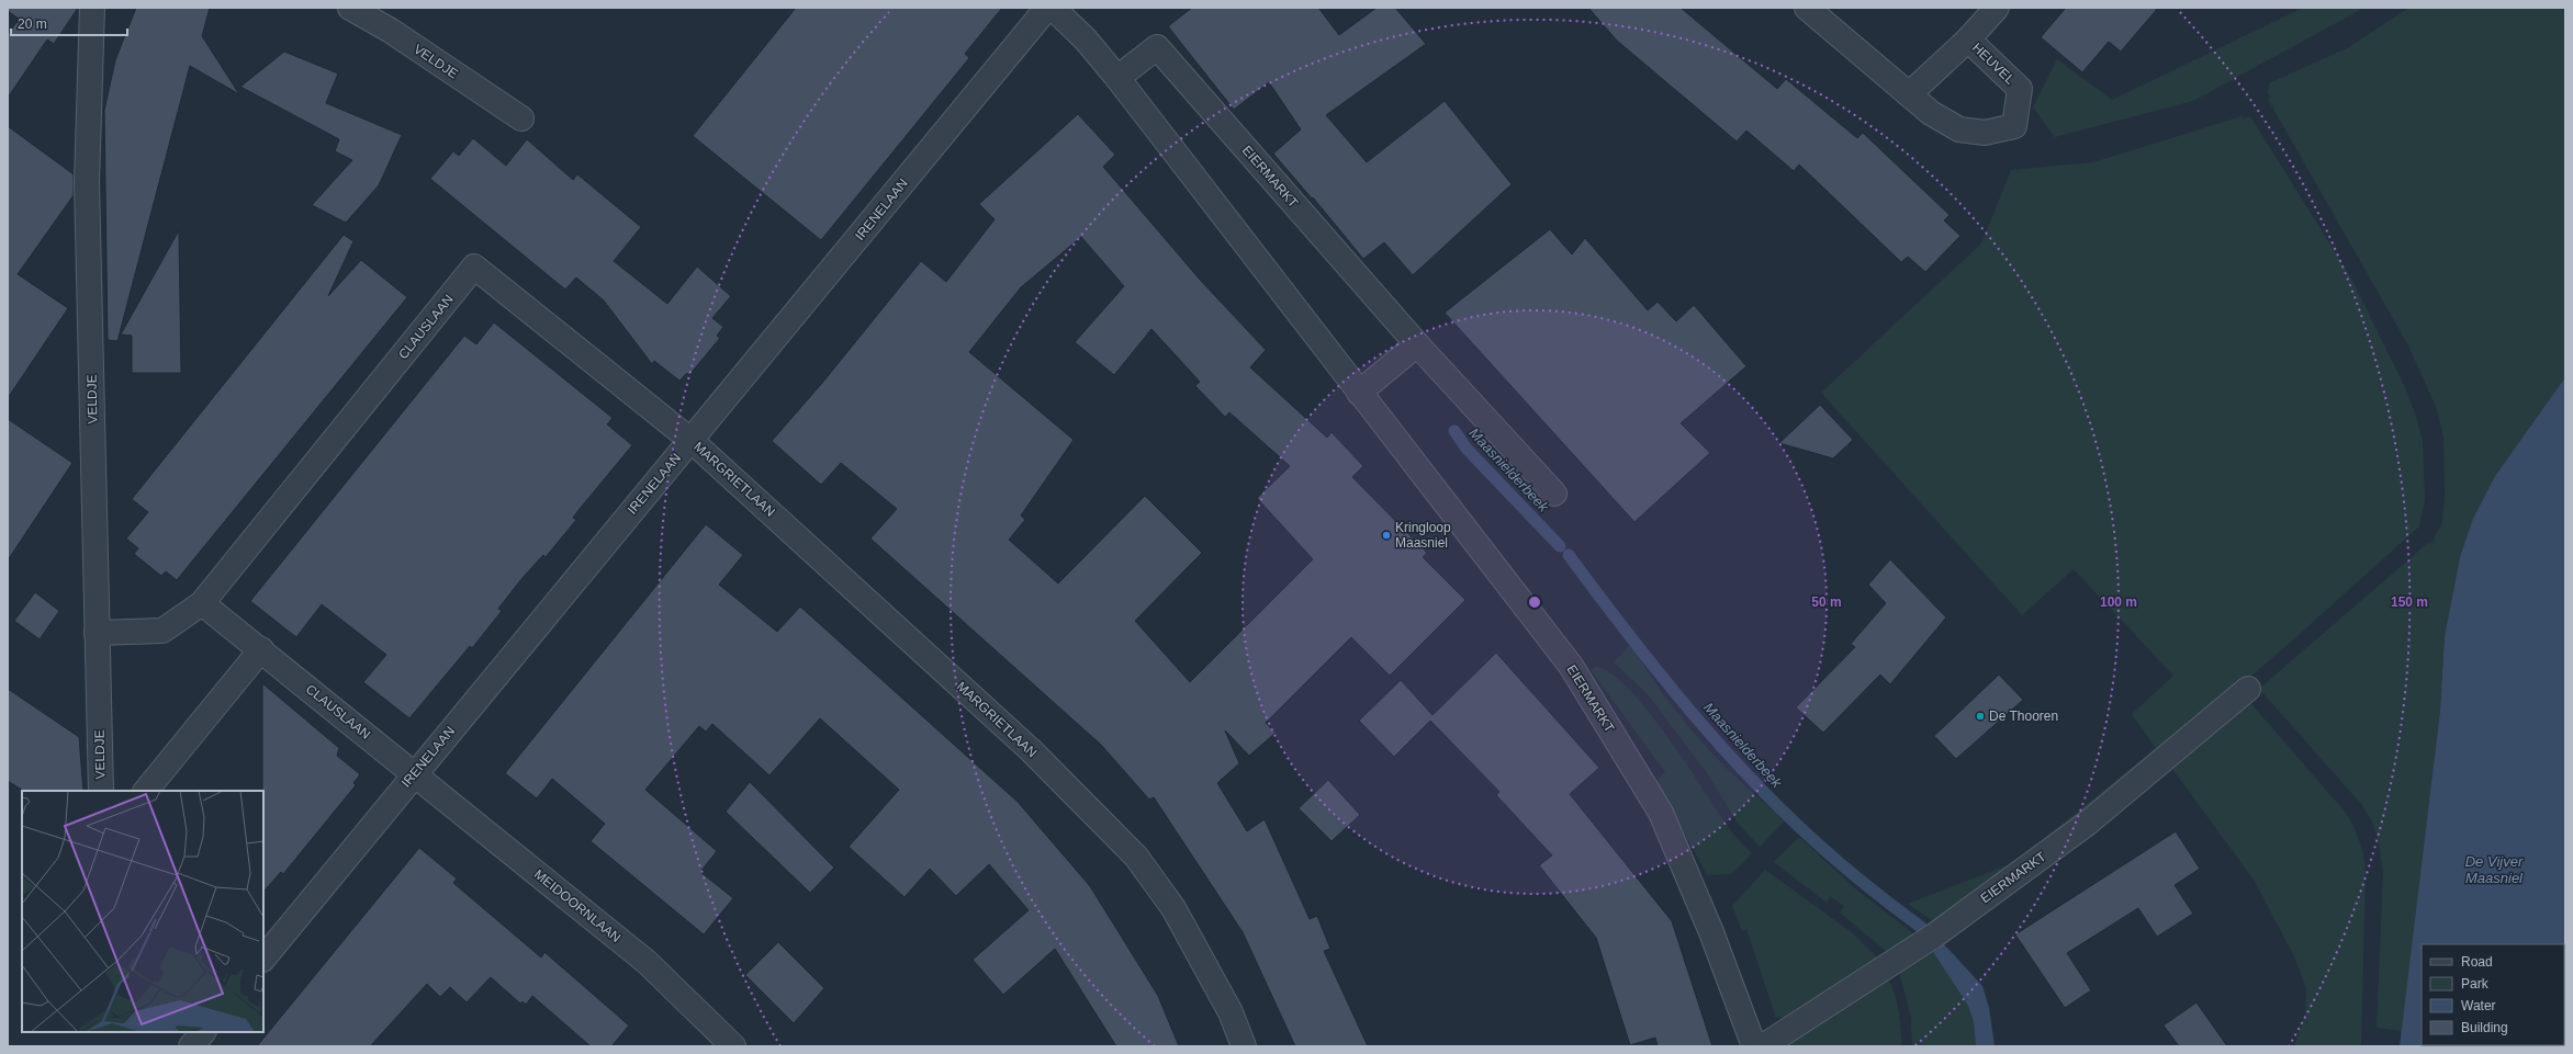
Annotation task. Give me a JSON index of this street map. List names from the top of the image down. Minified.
{"streets":{"street":["VELDJE","HEUVEL","EIERMARKT","IRENELAAN","CLAUSLAAN","MARGRIETLAAN","MEIDOORNLAAN"]},"crossings":[["VELDJE","CLAUSLAAN"],["IRENELAAN","CLAUSLAAN"],["IRENELAAN","MARGRIETLAAN"],["IRENELAAN","MEIDOORNLAAN"],["CLAUSLAAN","MARGRIETLAAN"],["CLAUSLAAN","MEIDOORNLAAN"]],"water":["Maasnielderbeek","De Vijver Maasniel"],"places":["Kringloop Maasniel","De Thooren"],"legend":["Road","Park","Water","Building"],"scale_bar":"20 m","rings":["50 m","100 m","150 m"]}
